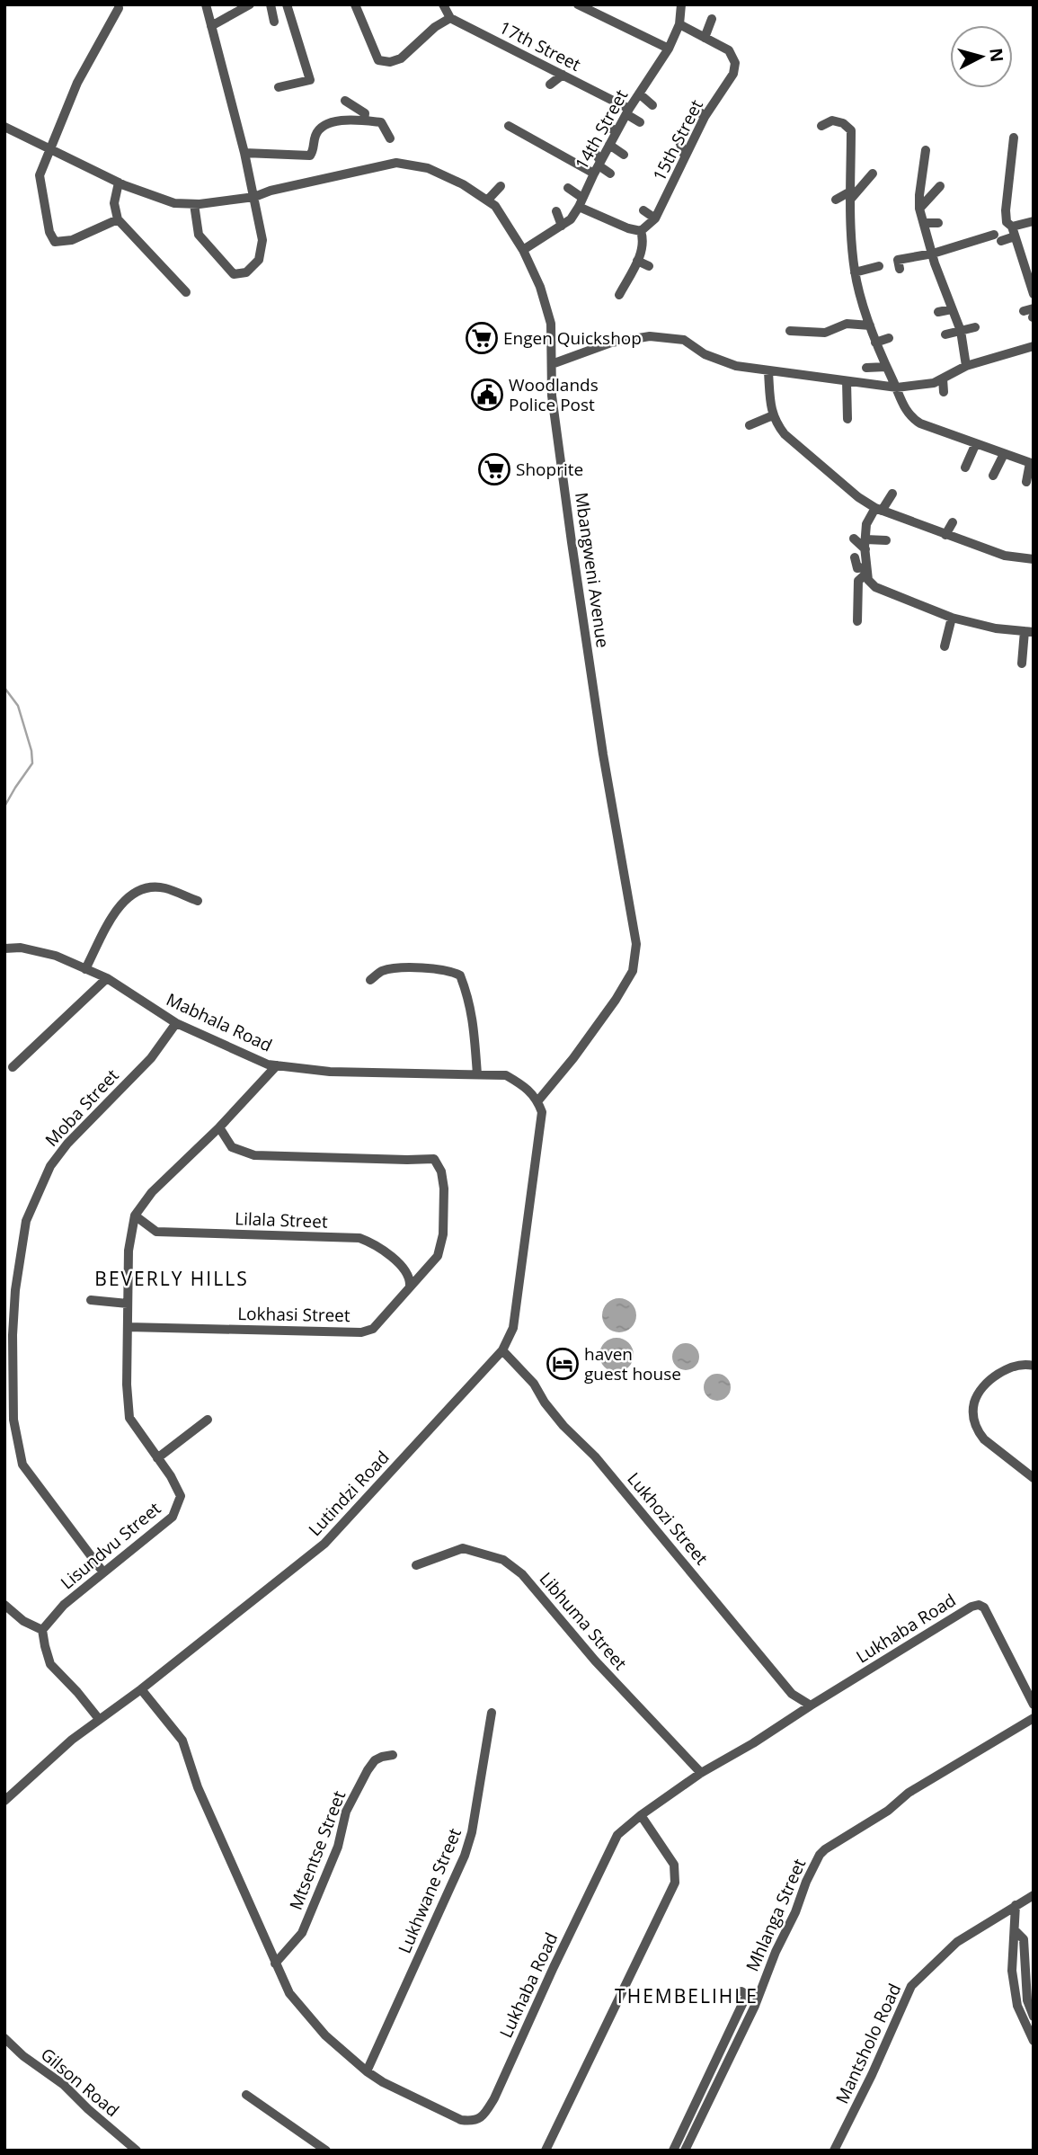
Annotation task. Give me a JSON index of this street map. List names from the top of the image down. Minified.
{"streets":{"street":["17th Street","14th Street","15th Street","Mbangweni Avenue","Mabhala Road","Moba Street","Lilala Street","Lokhasi Street","Lutindzi Road","Lukhozi Street","Lisundvu Street","Libhuma Street","Lukhaba Road","Mtsentse Street","Lukhwane Street","Mhlanga Street","Mantsholo Road","Gilson Road"]},"crossings":[["17th Street","14th Street"],["14th Street","15th Street"],["14th Street","Mbangweni Avenue"],["Mbangweni Avenue","Mabhala Road"],["Mbangweni Avenue","Lutindzi Road"],["Mabhala Road","Moba Street"],["Mabhala Road","Lutindzi Road"],["Mabhala Road","Lisundvu Street"],["Moba Street","Lisundvu Street"],["Lilala Street","Lokhasi Street"],["Lilala Street","Lisundvu Street"],["Lokhasi Street","Lisundvu Street"],["Lutindzi Road","Lukhozi Street"],["Lutindzi Road","Lukhaba Road"],["Lukhozi Street","Lukhaba Road"],["Libhuma Street","Lukhaba Road"],["Lukhaba Road","Mtsentse Street"],["Lukhaba Road","Lukhwane Street"]],"districts":["BEVERLY HILLS","THEMBELIHLE"],"places":{"supermarket":["Engen Quickshop","Shoprite"],"public building":["Woodlands Police Post"],"hotel":["haven guest house"]},"north":"right"}
